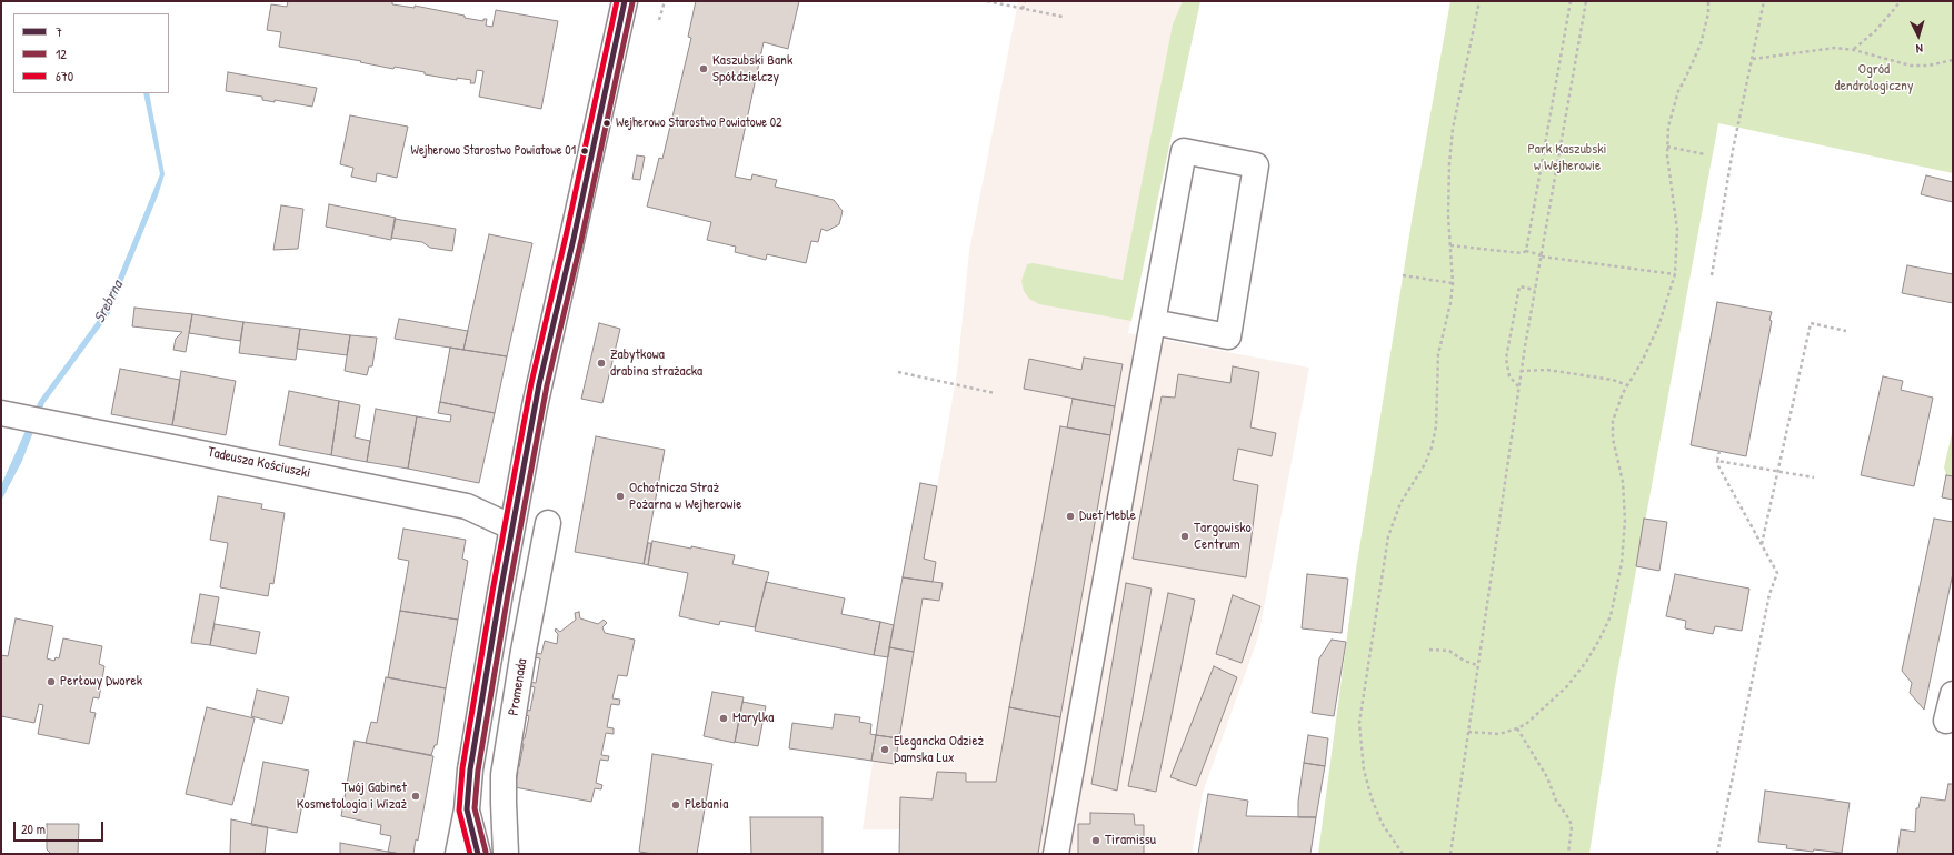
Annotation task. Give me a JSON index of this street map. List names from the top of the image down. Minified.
{"streets":{"street":["Tadeusza Kościuszki","Promenada"]},"water":["Srebrna"],"parks":["Ogród dendrologiczny","Park Kaszubski w Wejherowie"],"places":["Kaszubski Bank Spółdzielczy","Wejherowo Starostwo Powiatowe 02","Wejherowo Starostwo Powiatowe 01","Zabytkowa drabina strażacka","Ochotnicza Straż Pożarna w Wejherowie","Duet Meble","Targowisko Centrum","Perłowy Dworek","Marylka","Elegancka Odzież Damska Lux","Twój Gabinet Kosmetologia i Wizaż","Plebania","Tiramissu"],"lines":["transit line 7","transit line 670","transit line 12"],"legend":["7","12","670"],"scale_bar":"20 m","north":"bottom"}
